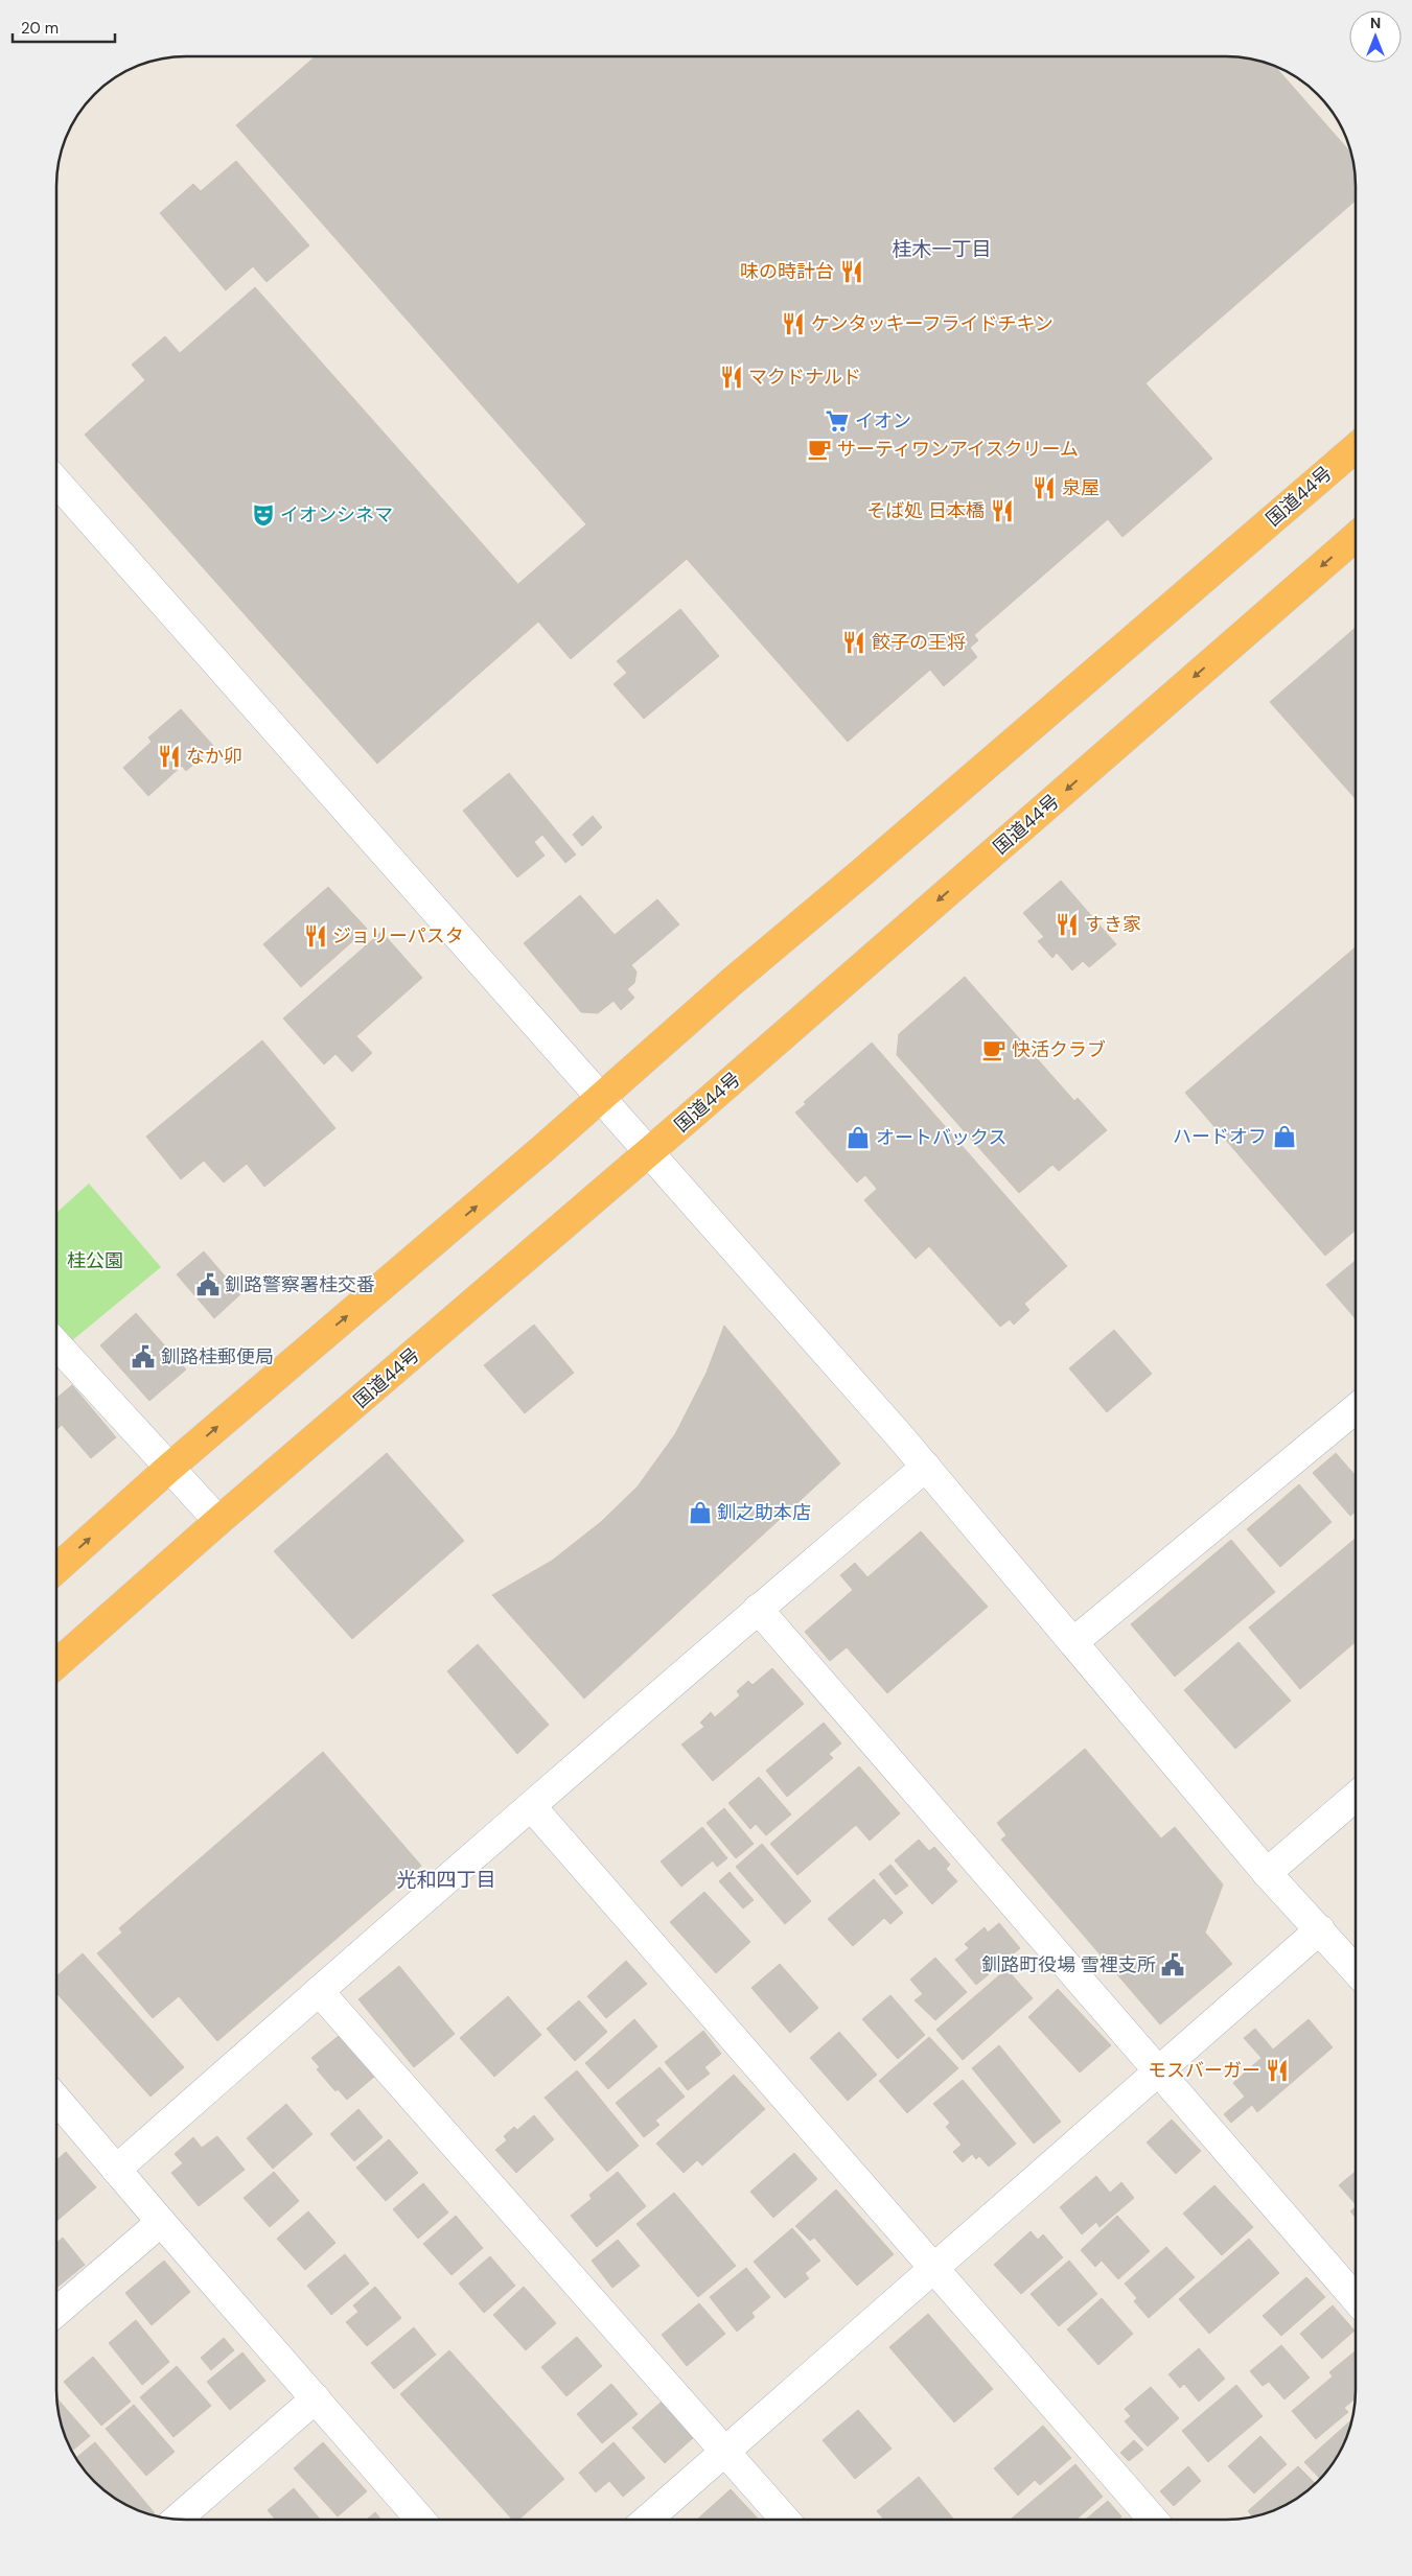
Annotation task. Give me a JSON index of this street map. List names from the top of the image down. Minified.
{"streets":{"highway":["国道44号"]},"districts":["桂木一丁目","光和四丁目"],"parks":["桂公園"],"places":{"restaurant":["味の時計台","ケンタッキーフライドチキン","マクドナルド","泉屋","そば処 日本橋","餃子の王将","なか卯","すき家","ジョリーパスタ","モスバーガー"],"supermarket":["イオン"],"cafe":["サーティワンアイスクリーム","快活クラブ"],"theatre":["イオンシネマ"],"shop":["ハードオフ","オートバックス","釧之助本店"],"public building":["釧路警察署桂交番","釧路桂郵便局","釧路町役場 雪裡支所"]},"scale_bar":"20 m","north":"top"}
